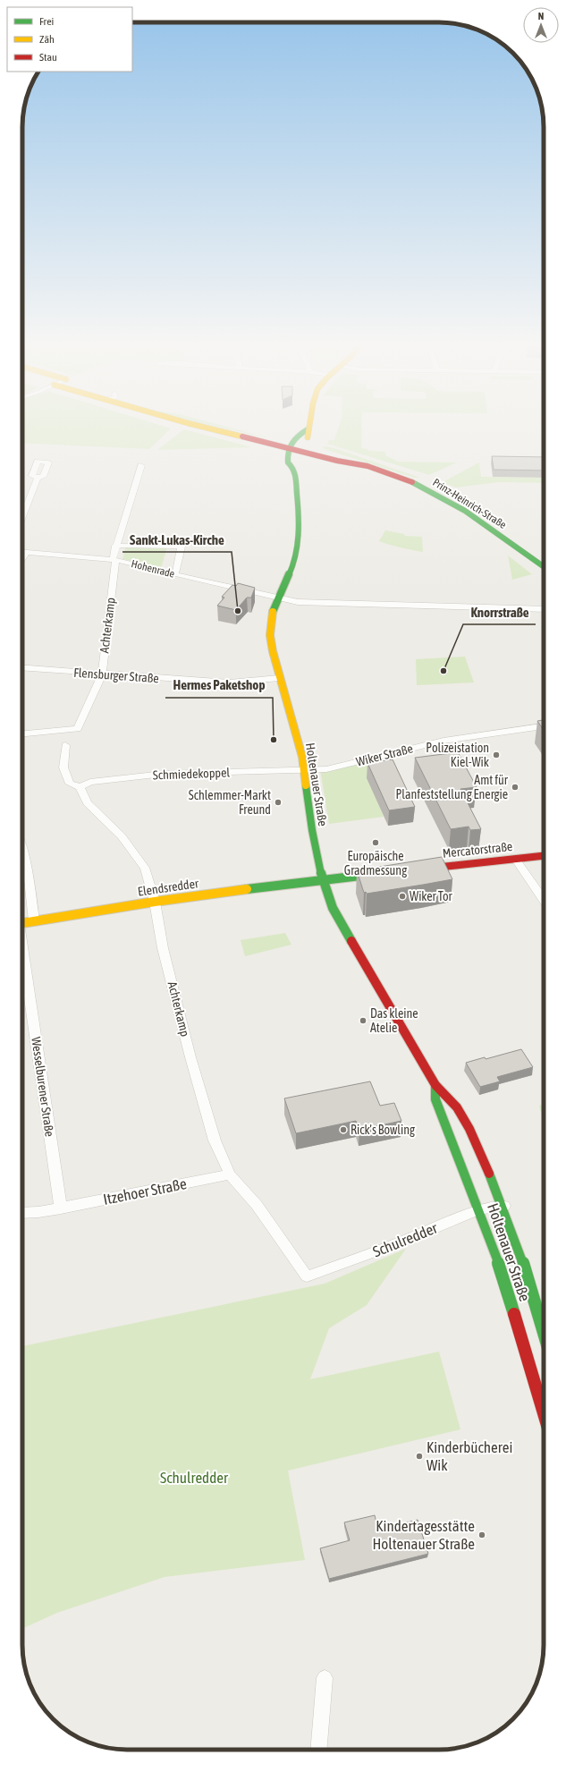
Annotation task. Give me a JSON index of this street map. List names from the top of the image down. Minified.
{"streets":{"main road":["Prinz-Heinrich-Straße","Holtenauer Straße","Mercatorstraße","Elendsredder"],"street":["Hohenrade","Achterkamp","Flensburger Straße","Wiker Straße","Schmiedekoppel","Wesselburener Straße","Itzehoer Straße","Schulredder"]},"crossings":[["Prinz-Heinrich-Straße","Holtenauer Straße"],["Hohenrade","Achterkamp"],["Hohenrade","Holtenauer Straße"],["Achterkamp","Flensburger Straße"],["Achterkamp","Schmiedekoppel"],["Achterkamp","Elendsredder"],["Achterkamp","Itzehoer Straße"],["Achterkamp","Schulredder"],["Flensburger Straße","Holtenauer Straße"],["Wiker Straße","Schmiedekoppel"],["Wiker Straße","Holtenauer Straße"],["Schmiedekoppel","Holtenauer Straße"],["Holtenauer Straße","Elendsredder"],["Holtenauer Straße","Schulredder"],["Wesselburener Straße","Itzehoer Straße"]],"parks":["Schulredder"],"places":["Sankt-Lukas-Kirche","Knorrstraße","Hermes Paketshop","Polizeistation Kiel-Wik","Amt für Planfeststellung Energie","Schlemmer-Markt Freund","Europäische Gradmessung","Wiker Tor","Das kleine Atelie","Rick’s Bowling","Kinderbücherei Wik","Kindertagesstätte Holtenauer Straße"],"legend":["Frei","Zäh","Stau"],"north":"top"}
